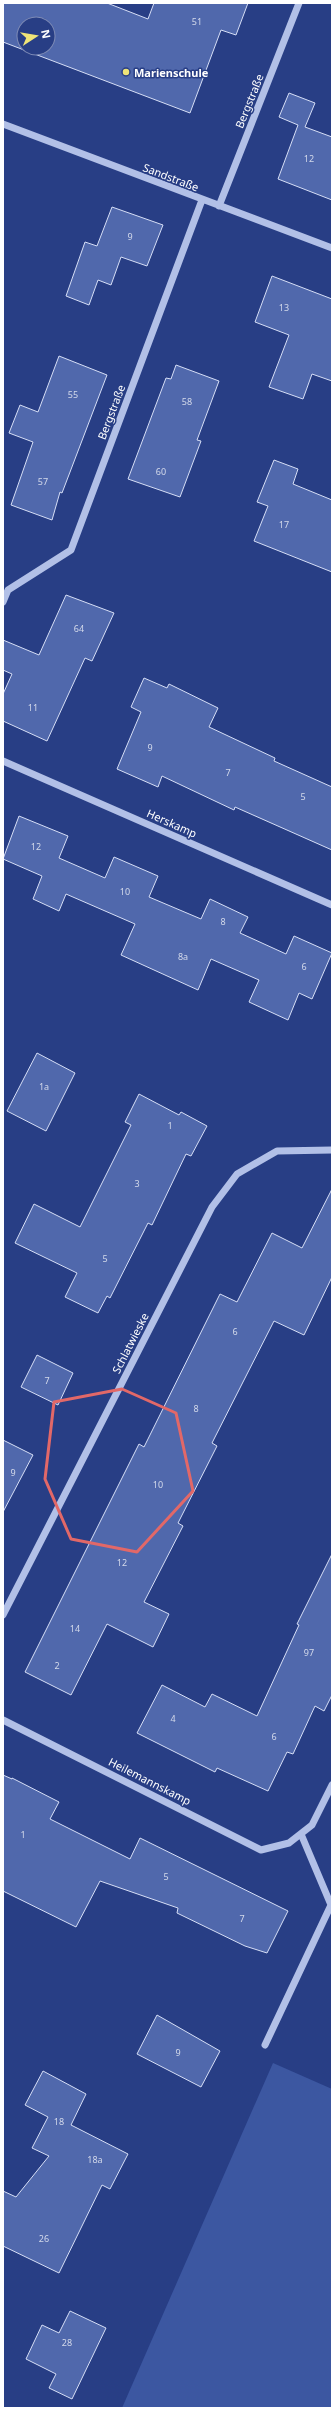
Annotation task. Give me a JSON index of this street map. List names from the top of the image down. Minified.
{"streets":{"street":["Bergstraße","Sandstraße","Herskamp","Schlatwieske","Heilemannskamp"]},"crossings":[["Bergstraße","Sandstraße"]],"places":["Marienschule"],"house_numbers":["51","12","9","13","55","58","60","57","17","64","11","9","7","5","12","10","8","8a","6","1a","1","3","5","6","7","8","9","10","12","14","97","2","4","6","1","5","7","9","18","18a","26","28"],"north":"right"}
